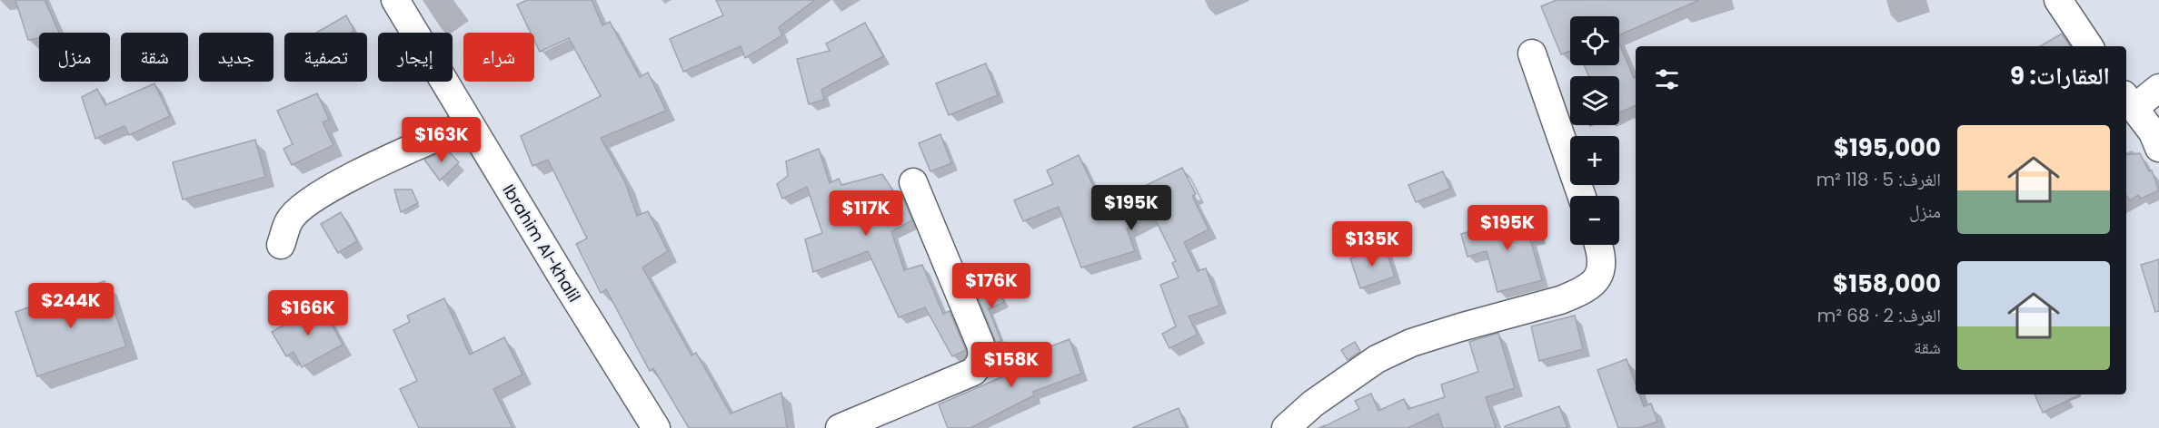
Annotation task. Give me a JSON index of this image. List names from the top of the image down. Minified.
{"streets":{"street":["Ibrahim Al-khalil"]},"page":{"map_buttons":["+","−"],"chip":["شراء","إيجار","تصفية","جديد","شقة","منزل"],"heading":"العقارات: 9","list":[{"name":"$195,000","note":"الغرف: 5 · 118 m² · منزل"},{"name":"$158,000","note":"الغرف: 2 · 68 m² · شقة"}],"price":["$163K","$195K","$117K","$195K","$135K","$176K","$244K","$166K","$158K"]}}
